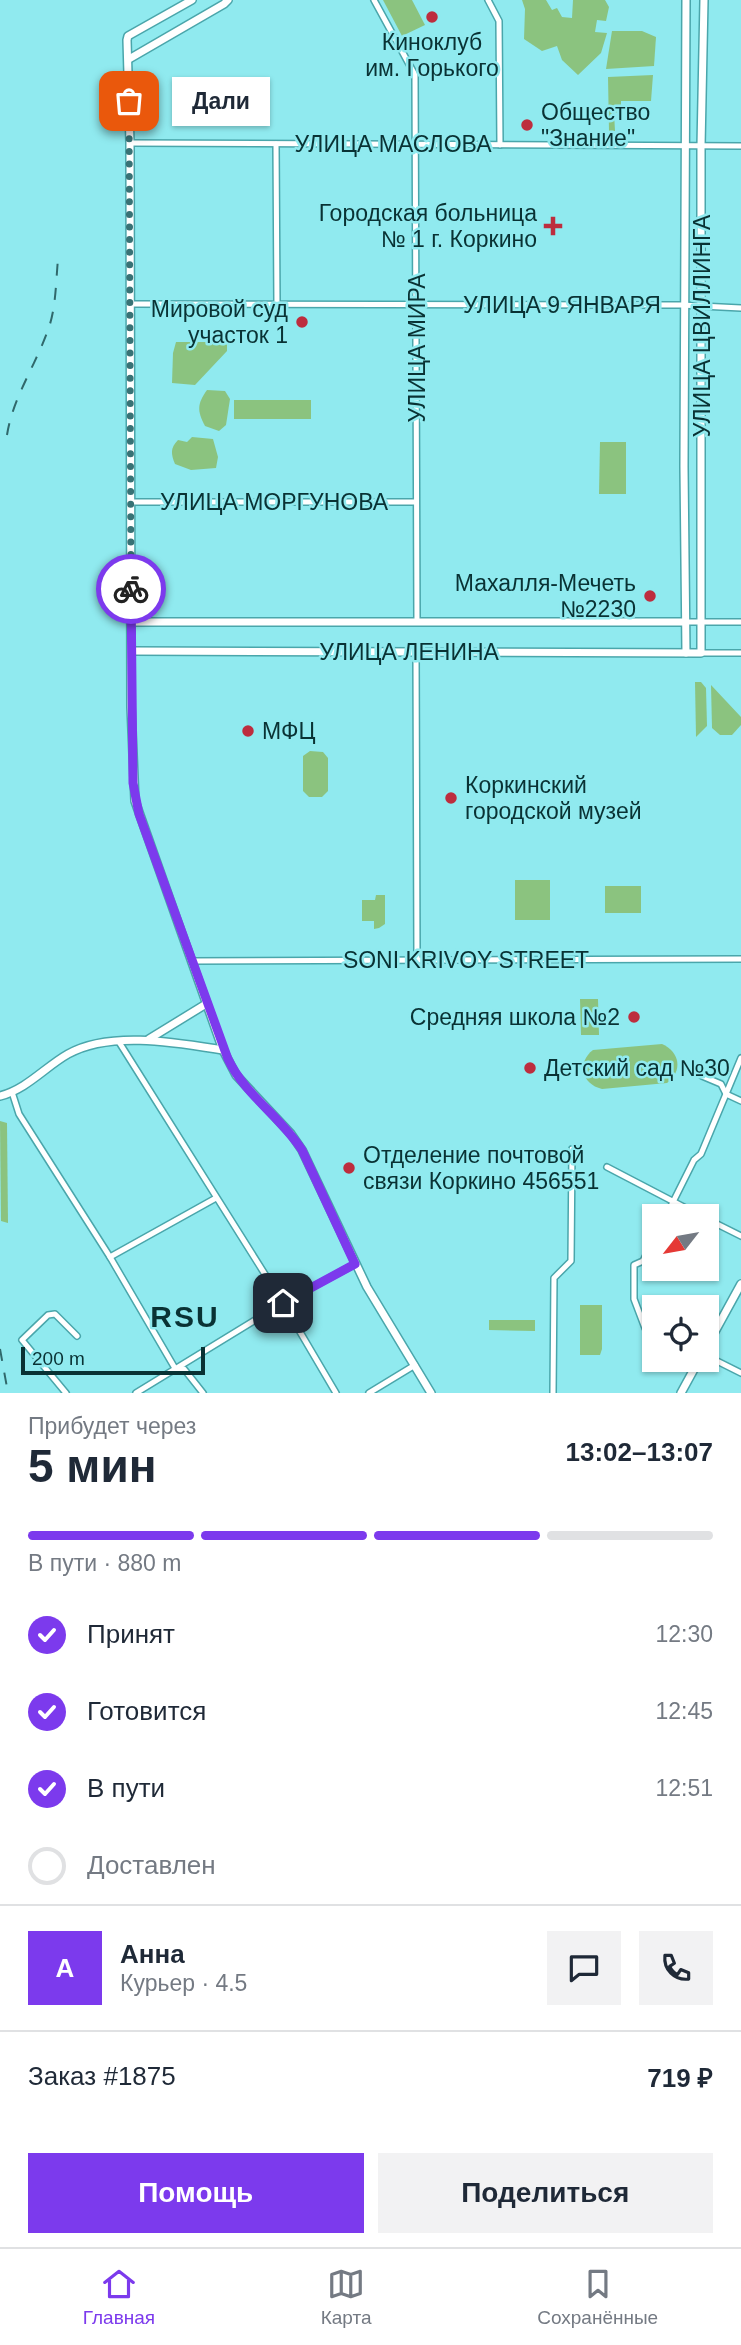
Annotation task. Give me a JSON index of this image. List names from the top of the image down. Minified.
{"streets":{"street":["УЛИЦА МАСЛОВА","УЛИЦА 9 ЯНВАРЯ","УЛИЦА ЦВИЛЛИНГА","УЛИЦА МИРА","УЛИЦА МОРГУНОВА","УЛИЦА ЛЕНИНА","SONI KRIVOY STREET"]},"crossings":[["УЛИЦА МАСЛОВА","УЛИЦА ЦВИЛЛИНГА"],["УЛИЦА МАСЛОВА","УЛИЦА МИРА"],["УЛИЦА 9 ЯНВАРЯ","УЛИЦА ЦВИЛЛИНГА"],["УЛИЦА 9 ЯНВАРЯ","УЛИЦА МИРА"],["УЛИЦА ЦВИЛЛИНГА","УЛИЦА ЛЕНИНА"],["УЛИЦА МИРА","УЛИЦА МОРГУНОВА"],["УЛИЦА МИРА","УЛИЦА ЛЕНИНА"]],"districts":["RSU"],"places":{"other":["Киноклуб им. Горького","Дали","Общество \"Знание\"","Мировой суд участок 1","Махалля-Мечеть №2230","МФЦ","Коркинский городской музей","Средняя школа №2","Детский сад №30","Отделение почтовой связи Коркино 456551"],"health":["Городская больница № 1 г. Коркино"]},"scale_bar":"200 m","north":"bottom left","page":{"bubble":"Дали","scale":"200 m","heading":["5 мин","Прибудет через","13:02–13:07"],"panel":["Анна","Курьер · 4.5","Заказ #1875","719 ₽"],"bar":"В пути · 880 m","list":[["Принят","12:30"],["Готовится","12:45"],["В пути","12:51"],"Доставлен"],"round":"А","buttons":["Помощь","Поделиться"],"tabs":["Главная","Карта","Сохранённые"]}}
